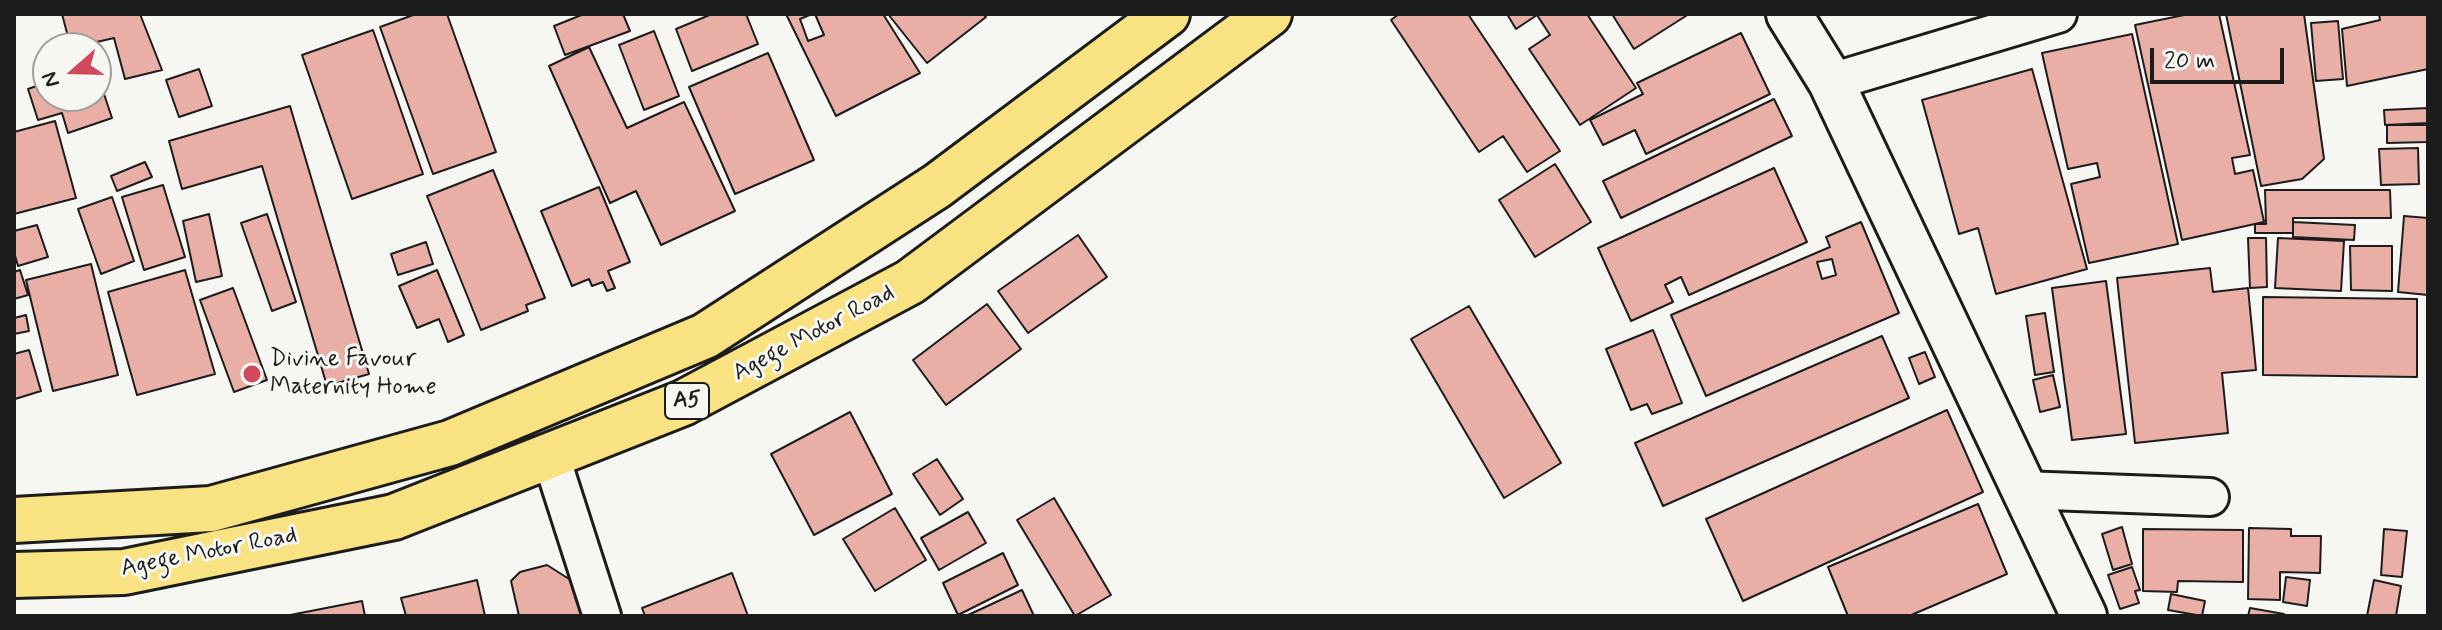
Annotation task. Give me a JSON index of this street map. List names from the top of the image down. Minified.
{"streets":{"highway":["Agege Motor Road","A5"]},"places":["Divine Favour Maternity Home"],"scale_bar":"20 m","north":"left"}
